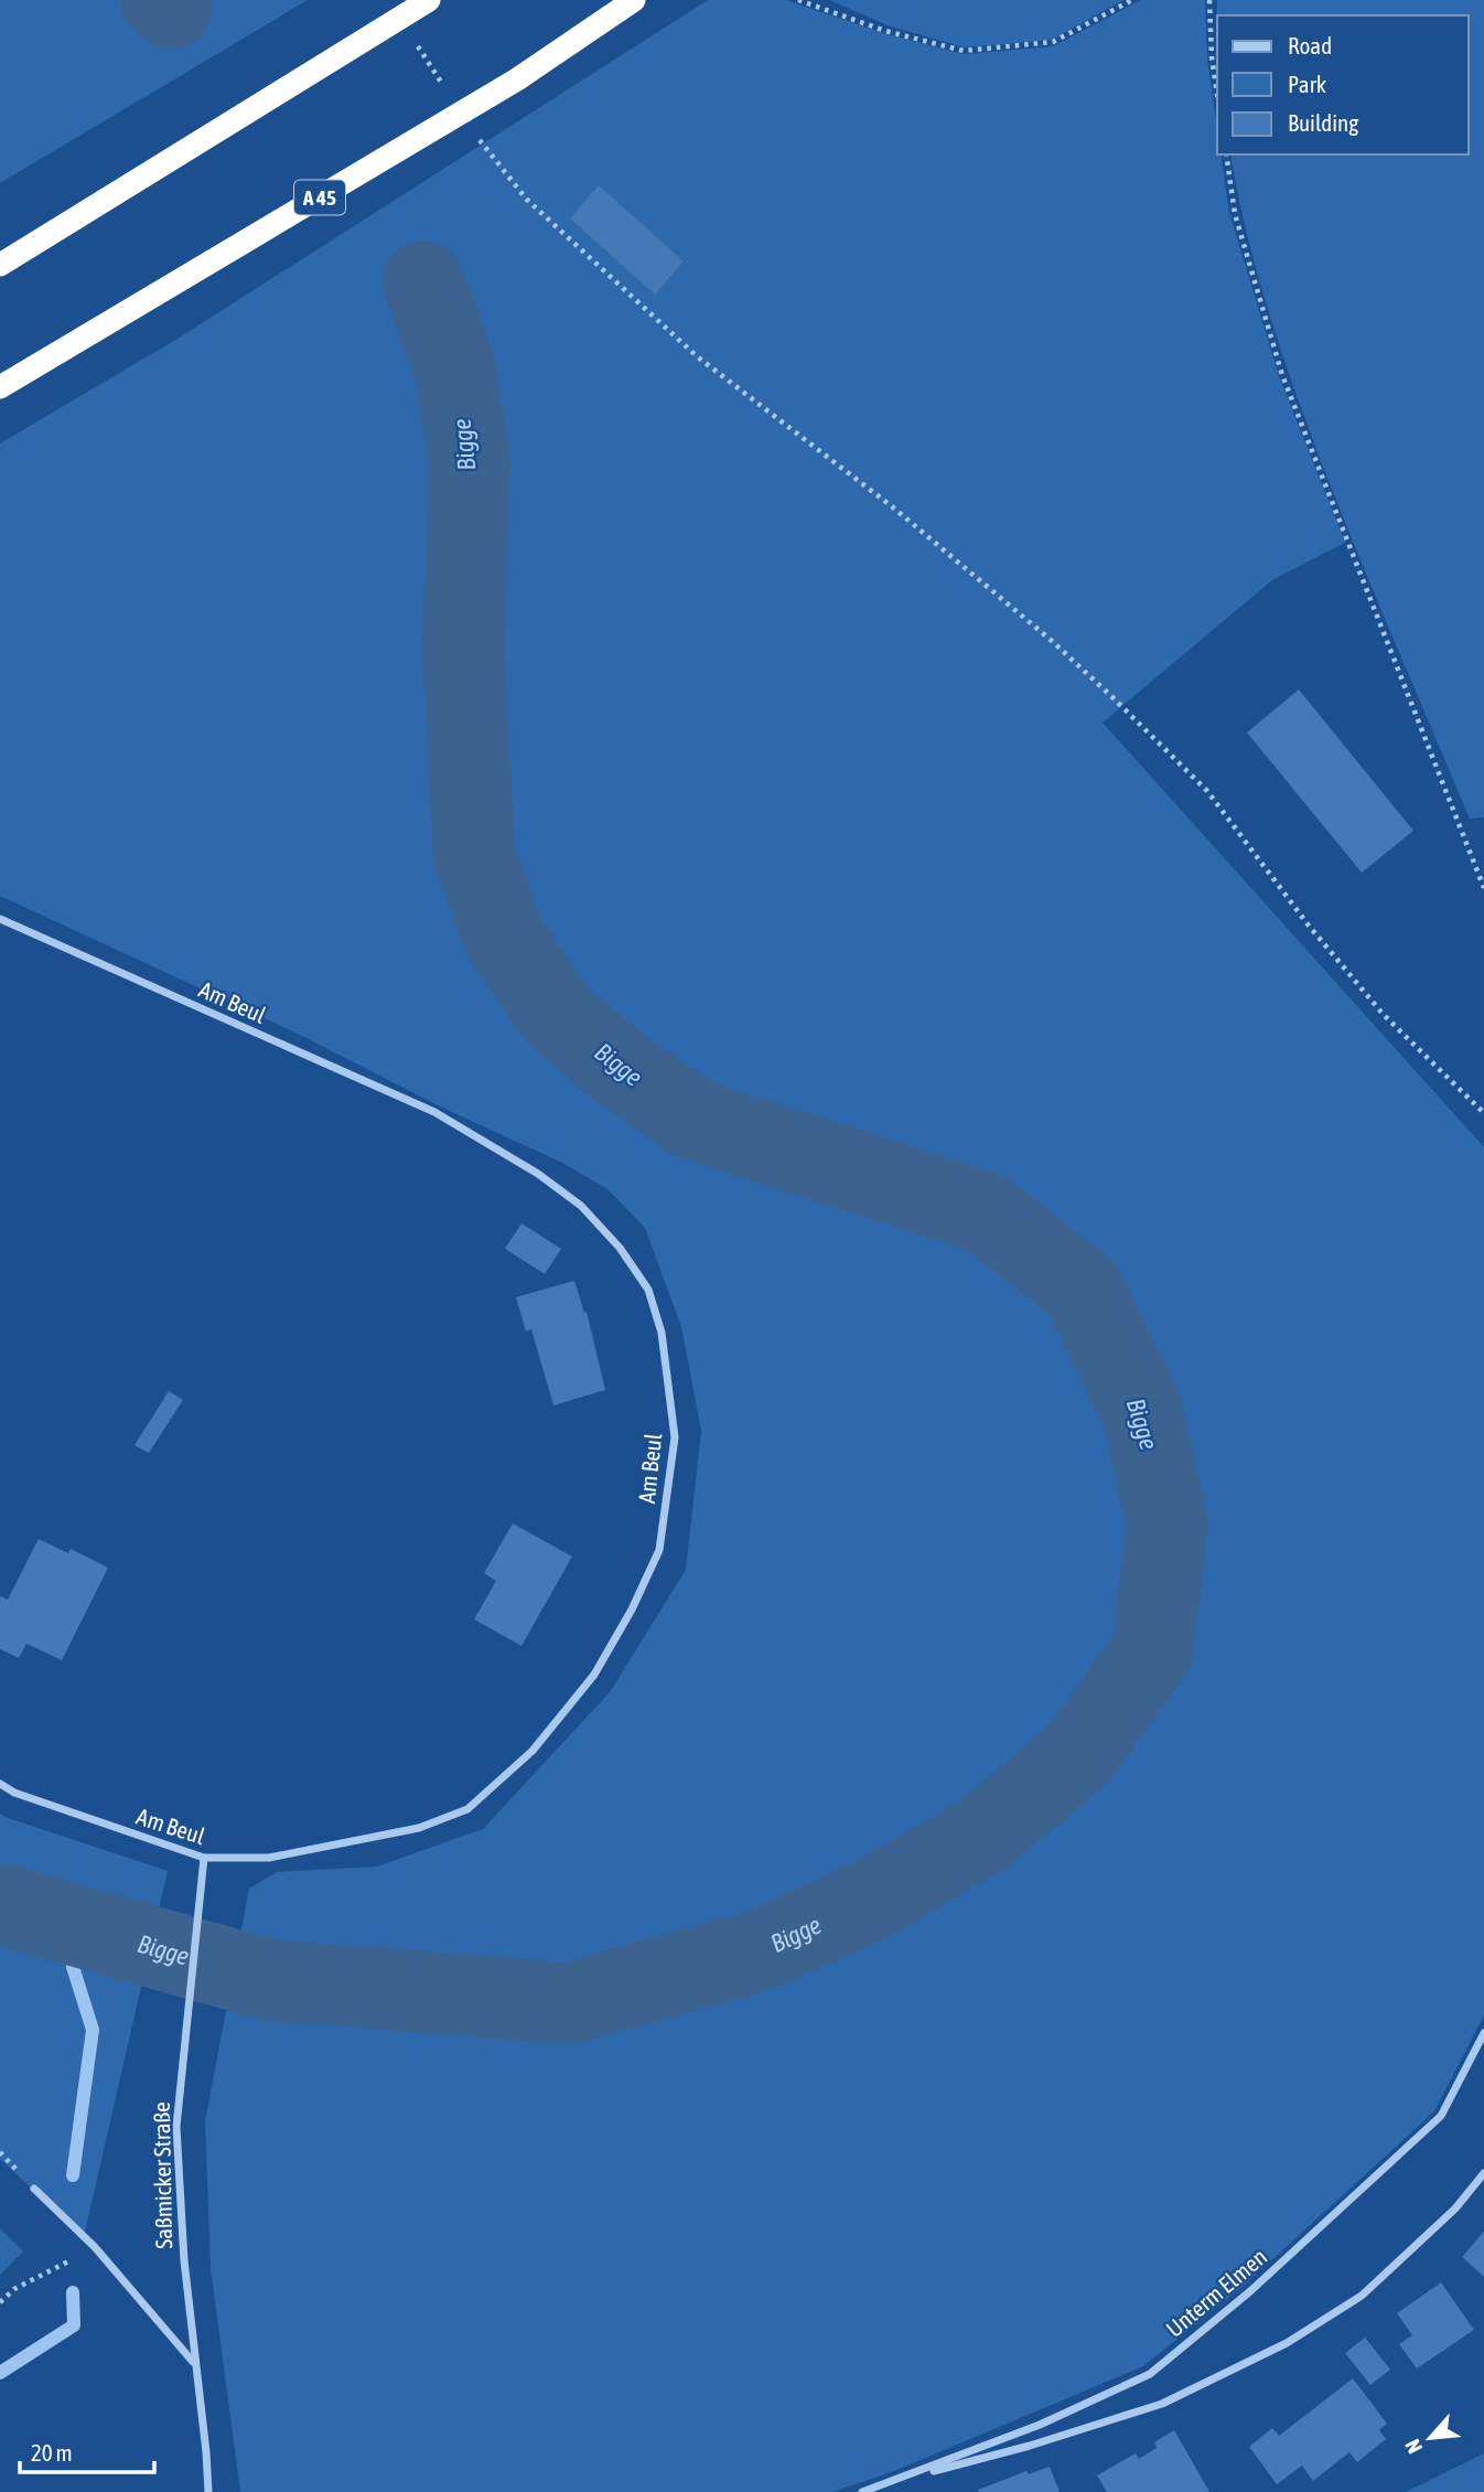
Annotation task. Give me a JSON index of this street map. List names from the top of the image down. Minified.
{"streets":{"highway":["A 45"],"street":["Am Beul","Saßmicker Straße","Unterm Elmen"]},"crossings":[["Am Beul","Saßmicker Straße"]],"water":["Bigge"],"legend":["Road","Park","Building"],"scale_bar":"20 m","north":"bottom left"}
